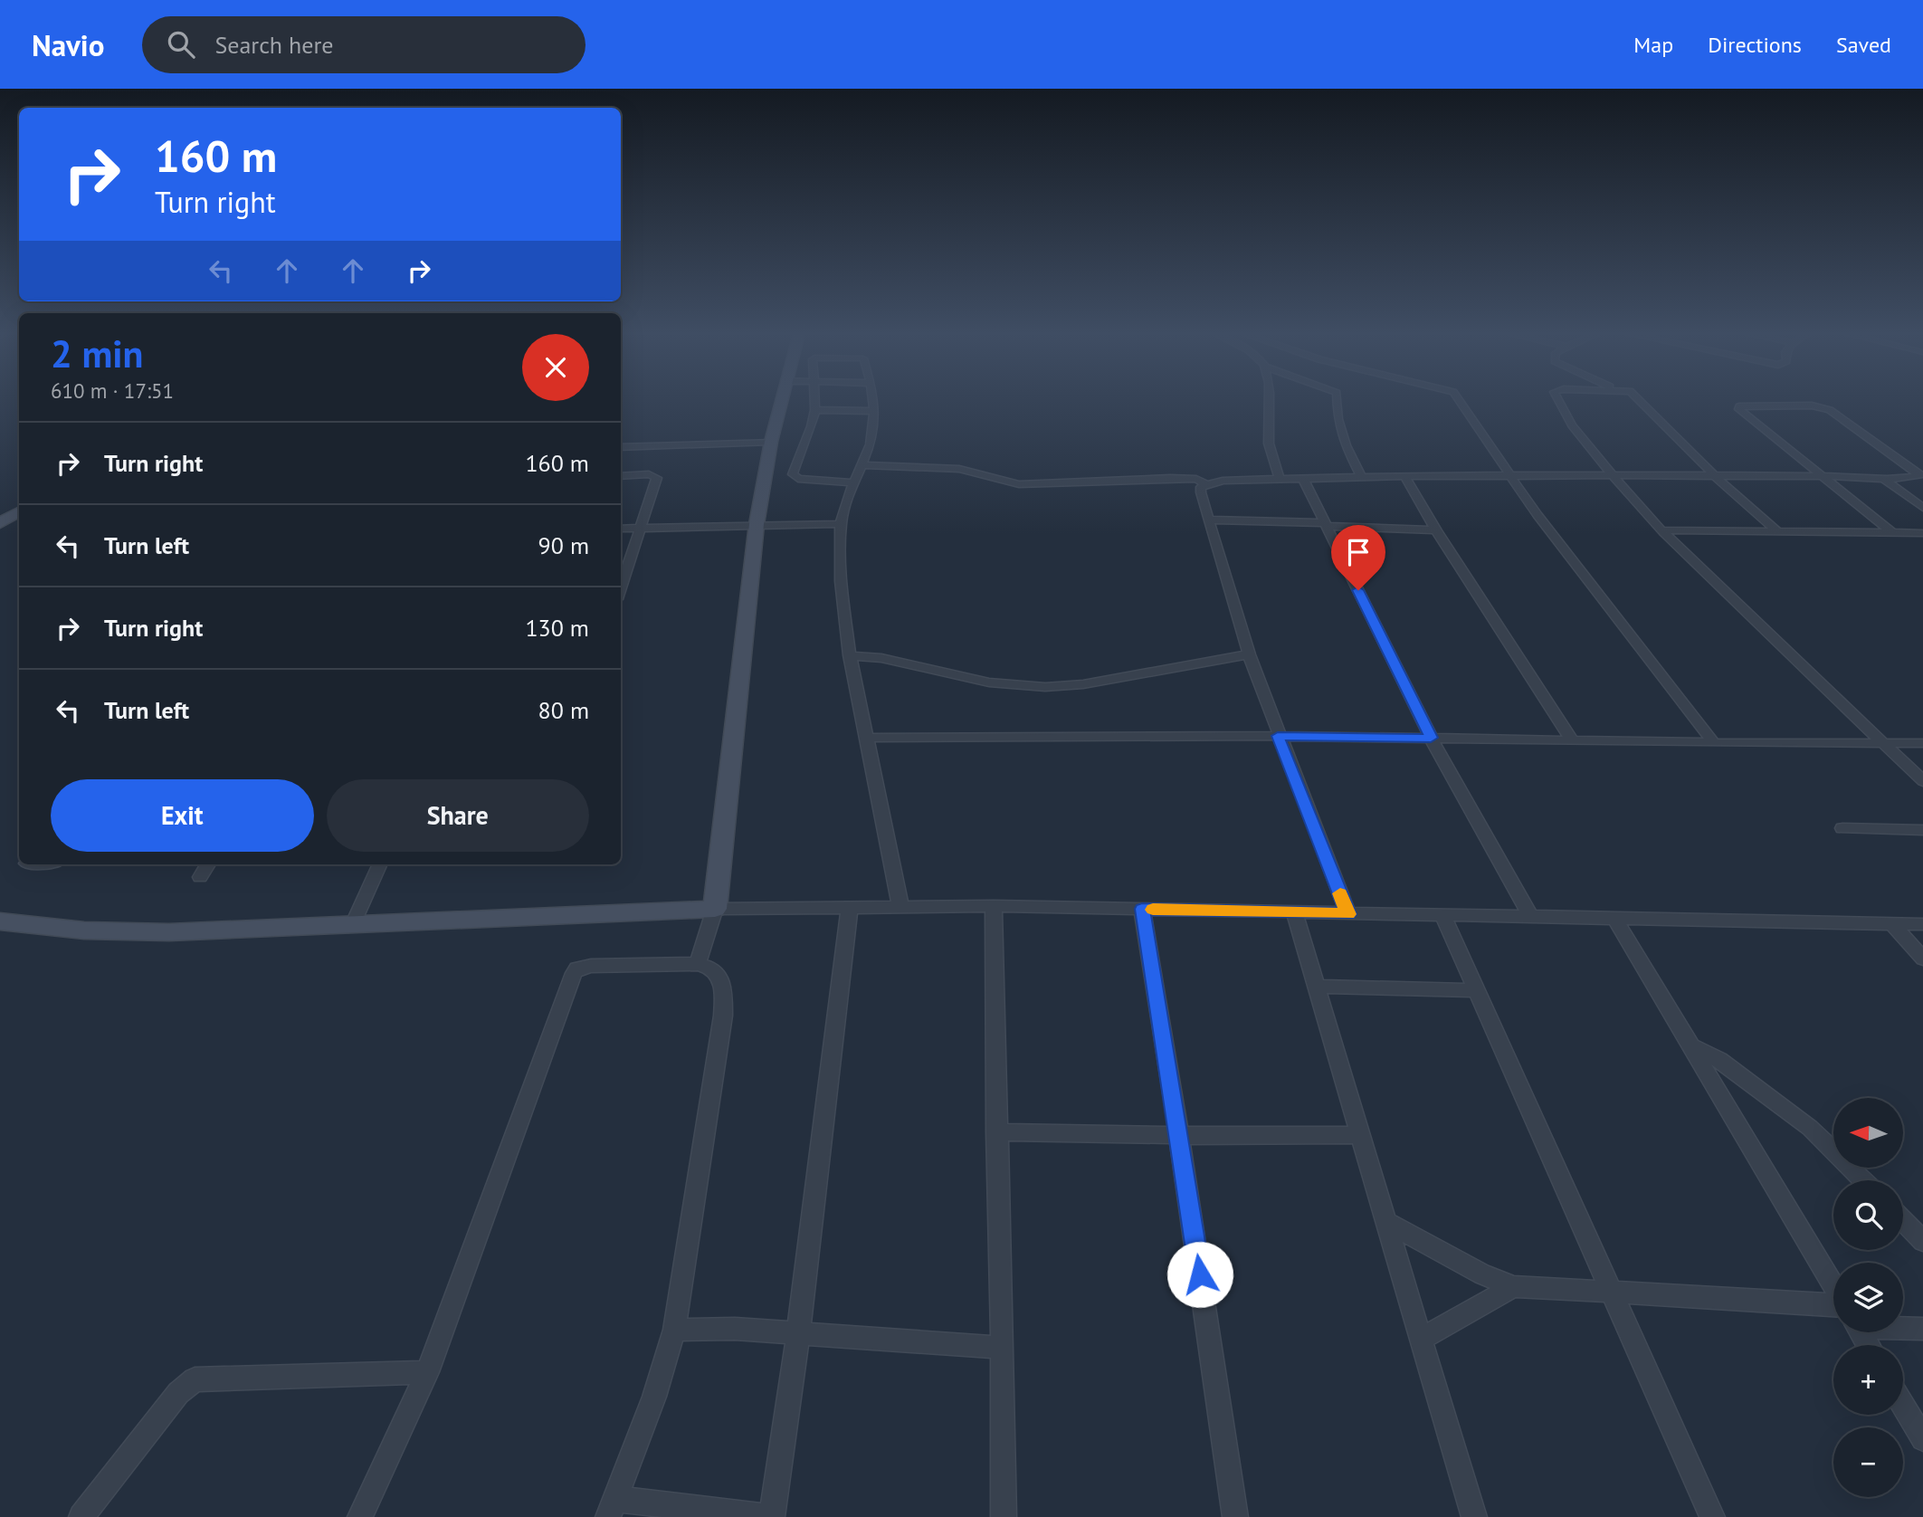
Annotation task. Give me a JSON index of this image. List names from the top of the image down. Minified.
{"north":"left","page":{"header":"Navio","search":"Search here","nav":["Map","Directions","Saved"],"turn":["160 m","Turn right"],"heading":["2 min","610 m · 17:51"],"list":[{"name":"Turn right","value":"160 m"},{"name":"Turn left","value":"90 m"},{"name":"Turn right","value":"130 m"},{"name":"Turn left","value":"80 m"}],"buttons":["Exit","Share"],"map_buttons":["+","−"]}}
